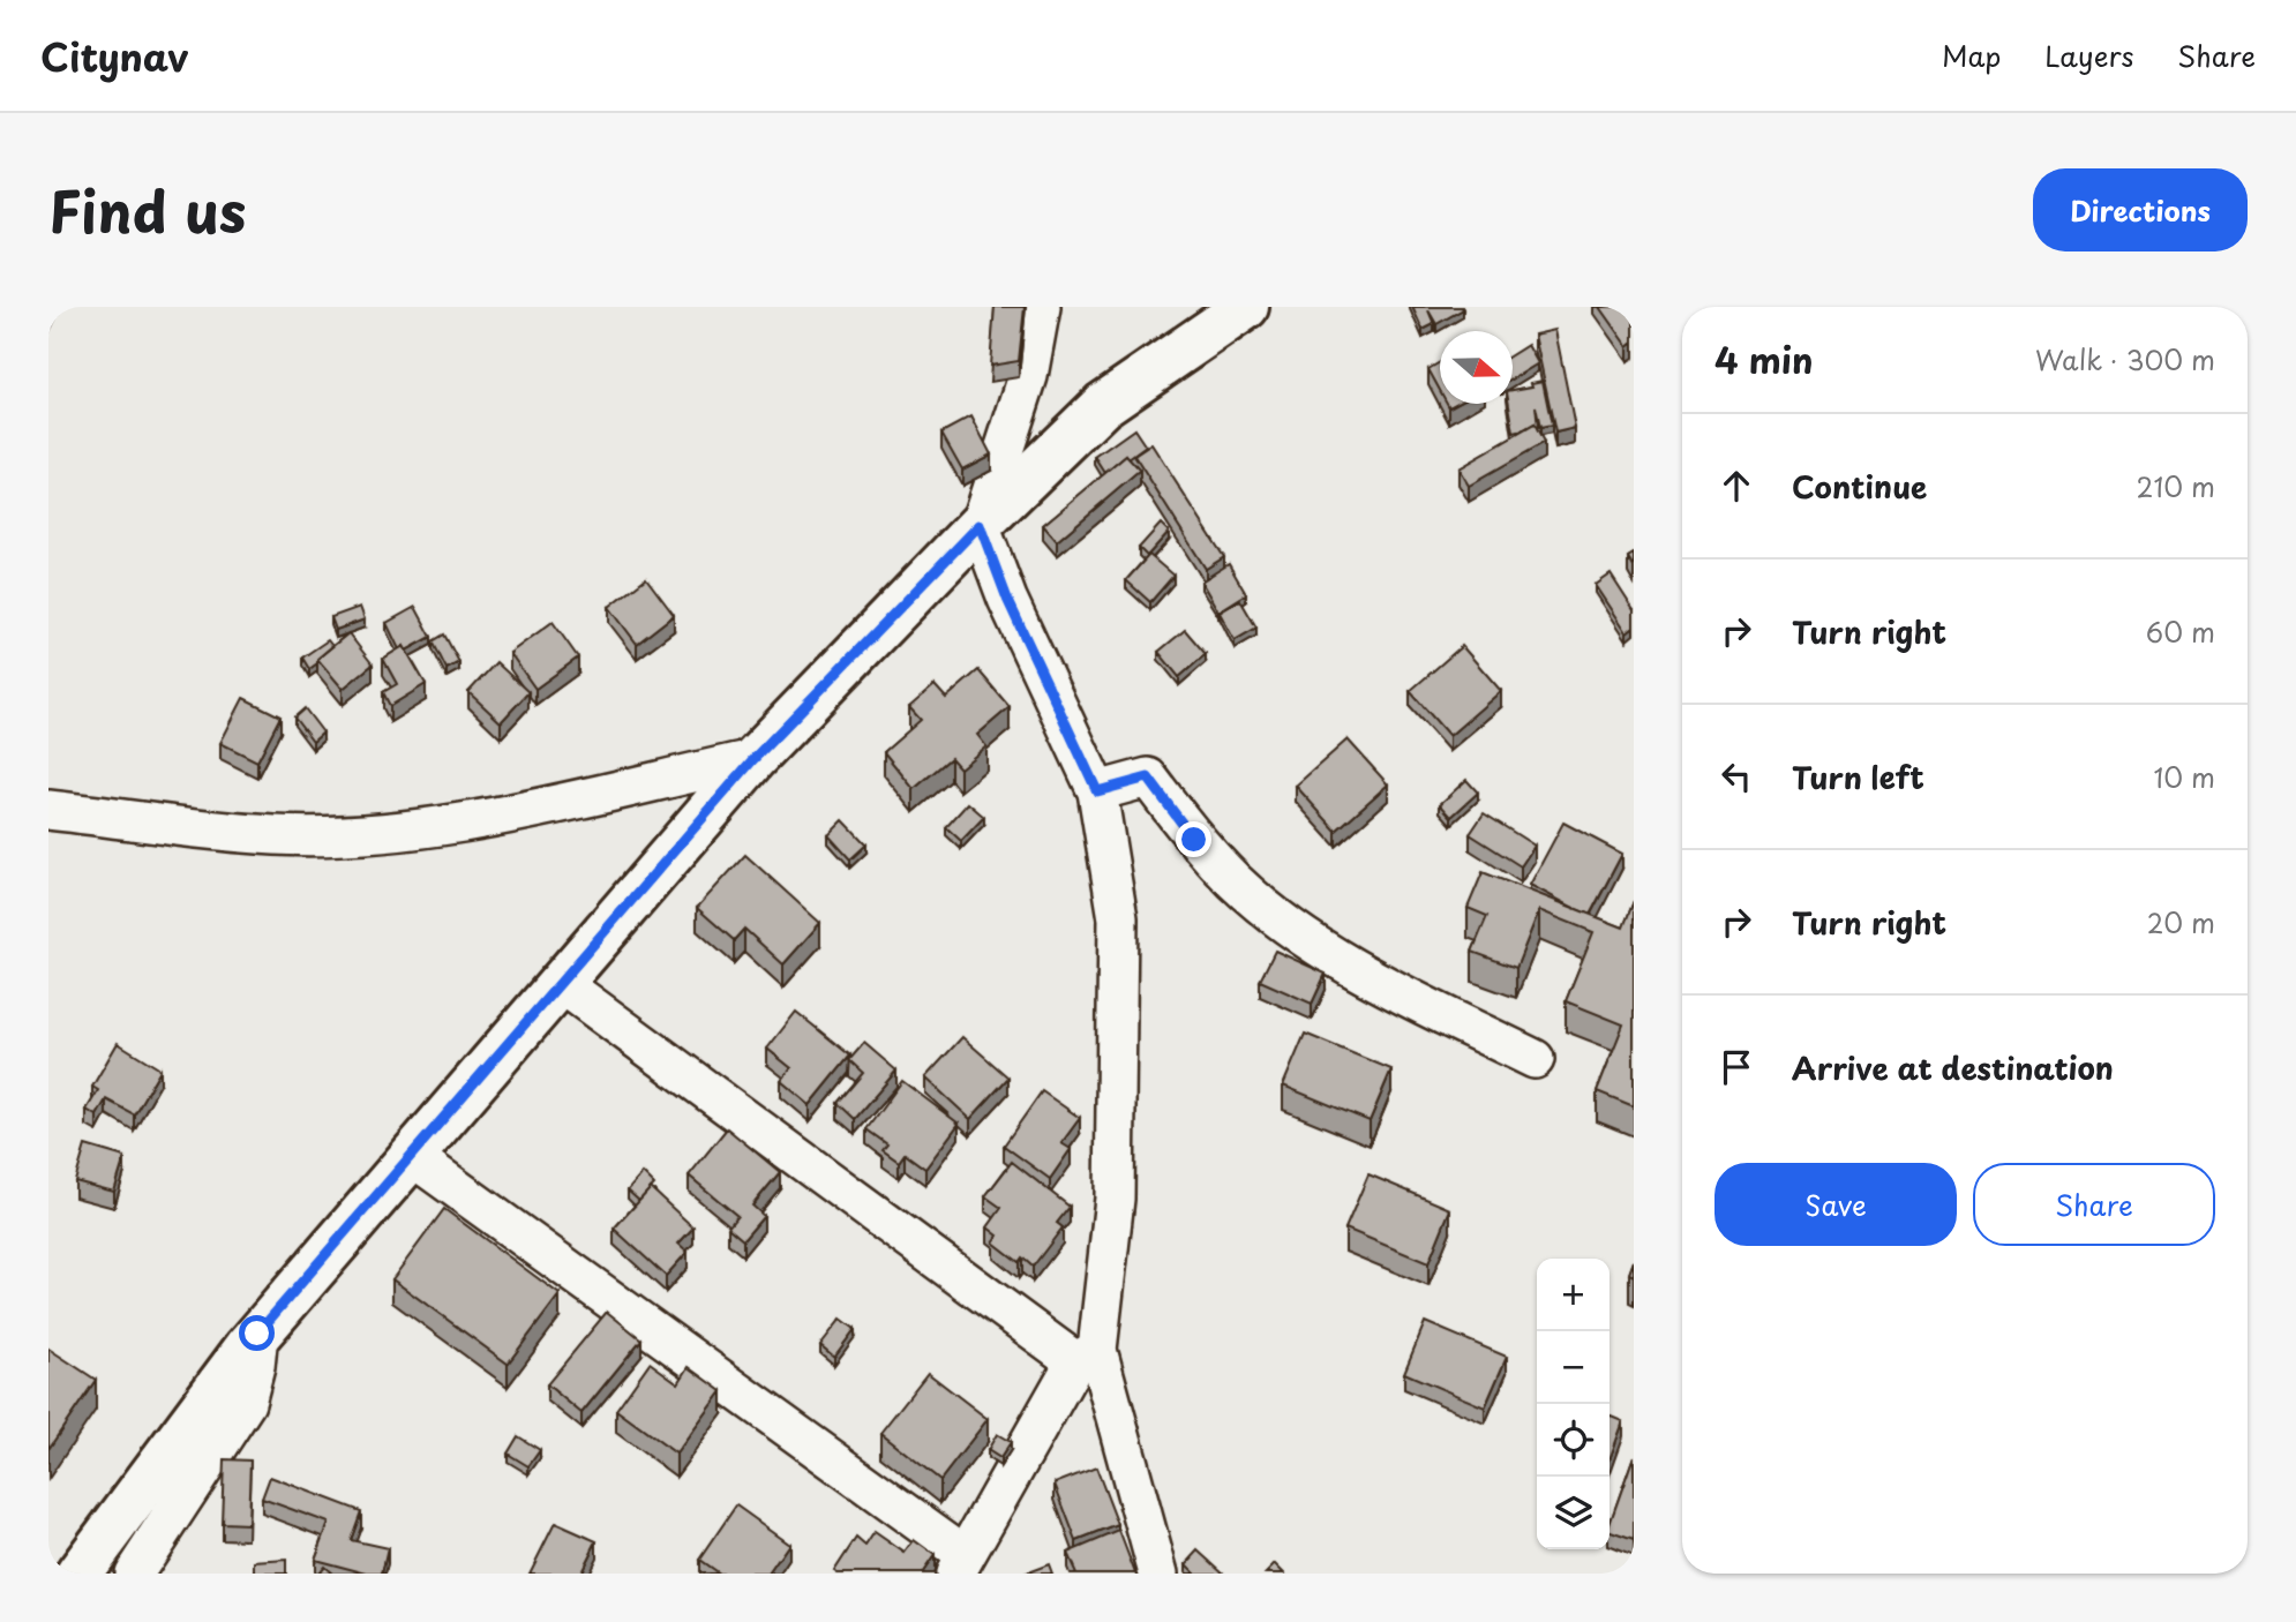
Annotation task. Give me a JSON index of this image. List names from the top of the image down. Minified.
{"north":"right","page":{"header":"Citynav","nav":["Map","Layers","Share"],"title":"Find us","buttons":["Directions",["Save","Share"]],"heading":["4 min","Walk · 300 m"],"list":[["Continue","210 m"],["Turn right","60 m"],["Turn left","10 m"],["Turn right","20 m"],"Arrive at destination"],"map_buttons":["+","−"]}}
